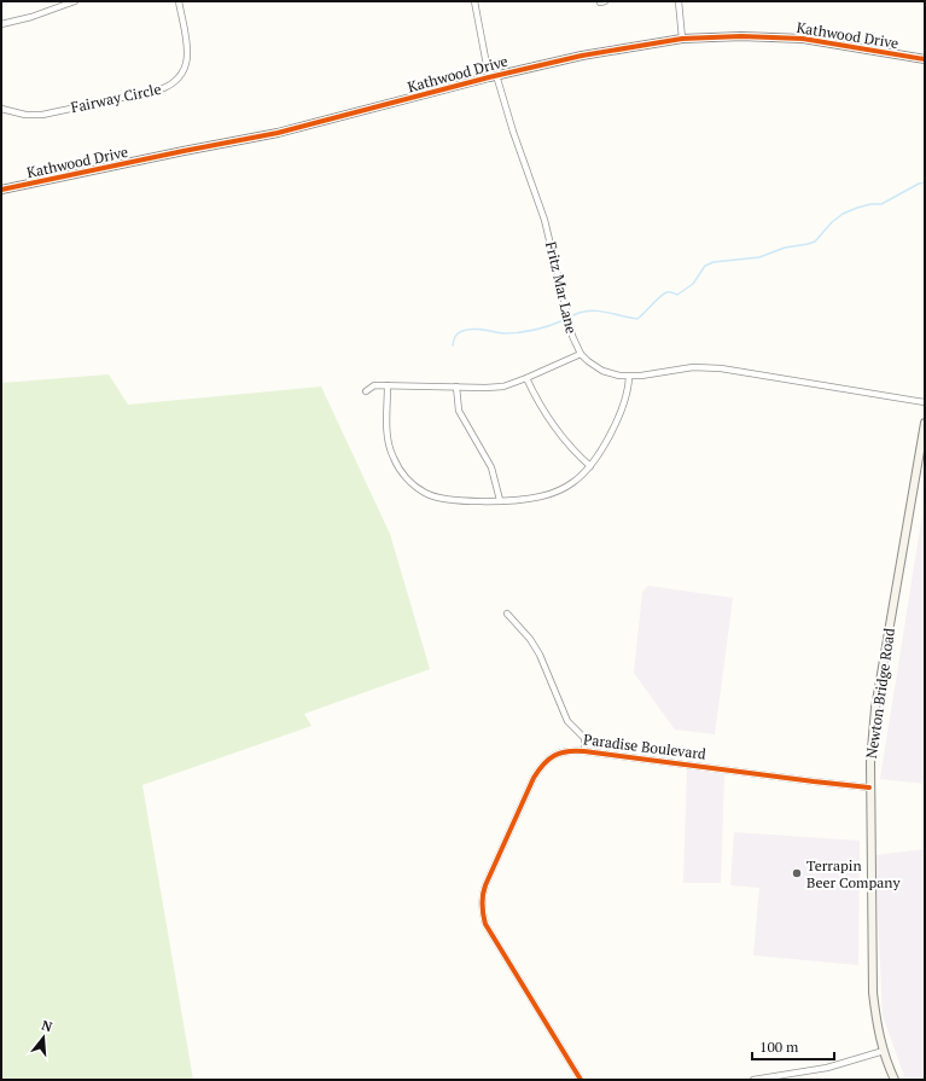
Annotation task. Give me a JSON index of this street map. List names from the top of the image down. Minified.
{"streets":{"street":["Kathwood Drive","Fairway Circle","Fritz Mar Lane","Newton Bridge Road","Paradise Boulevard"]},"crossings":[["Kathwood Drive","Fritz Mar Lane"],["Newton Bridge Road","Paradise Boulevard"]],"places":["Terrapin Beer Company"],"scale_bar":"100 m","north":"top"}
